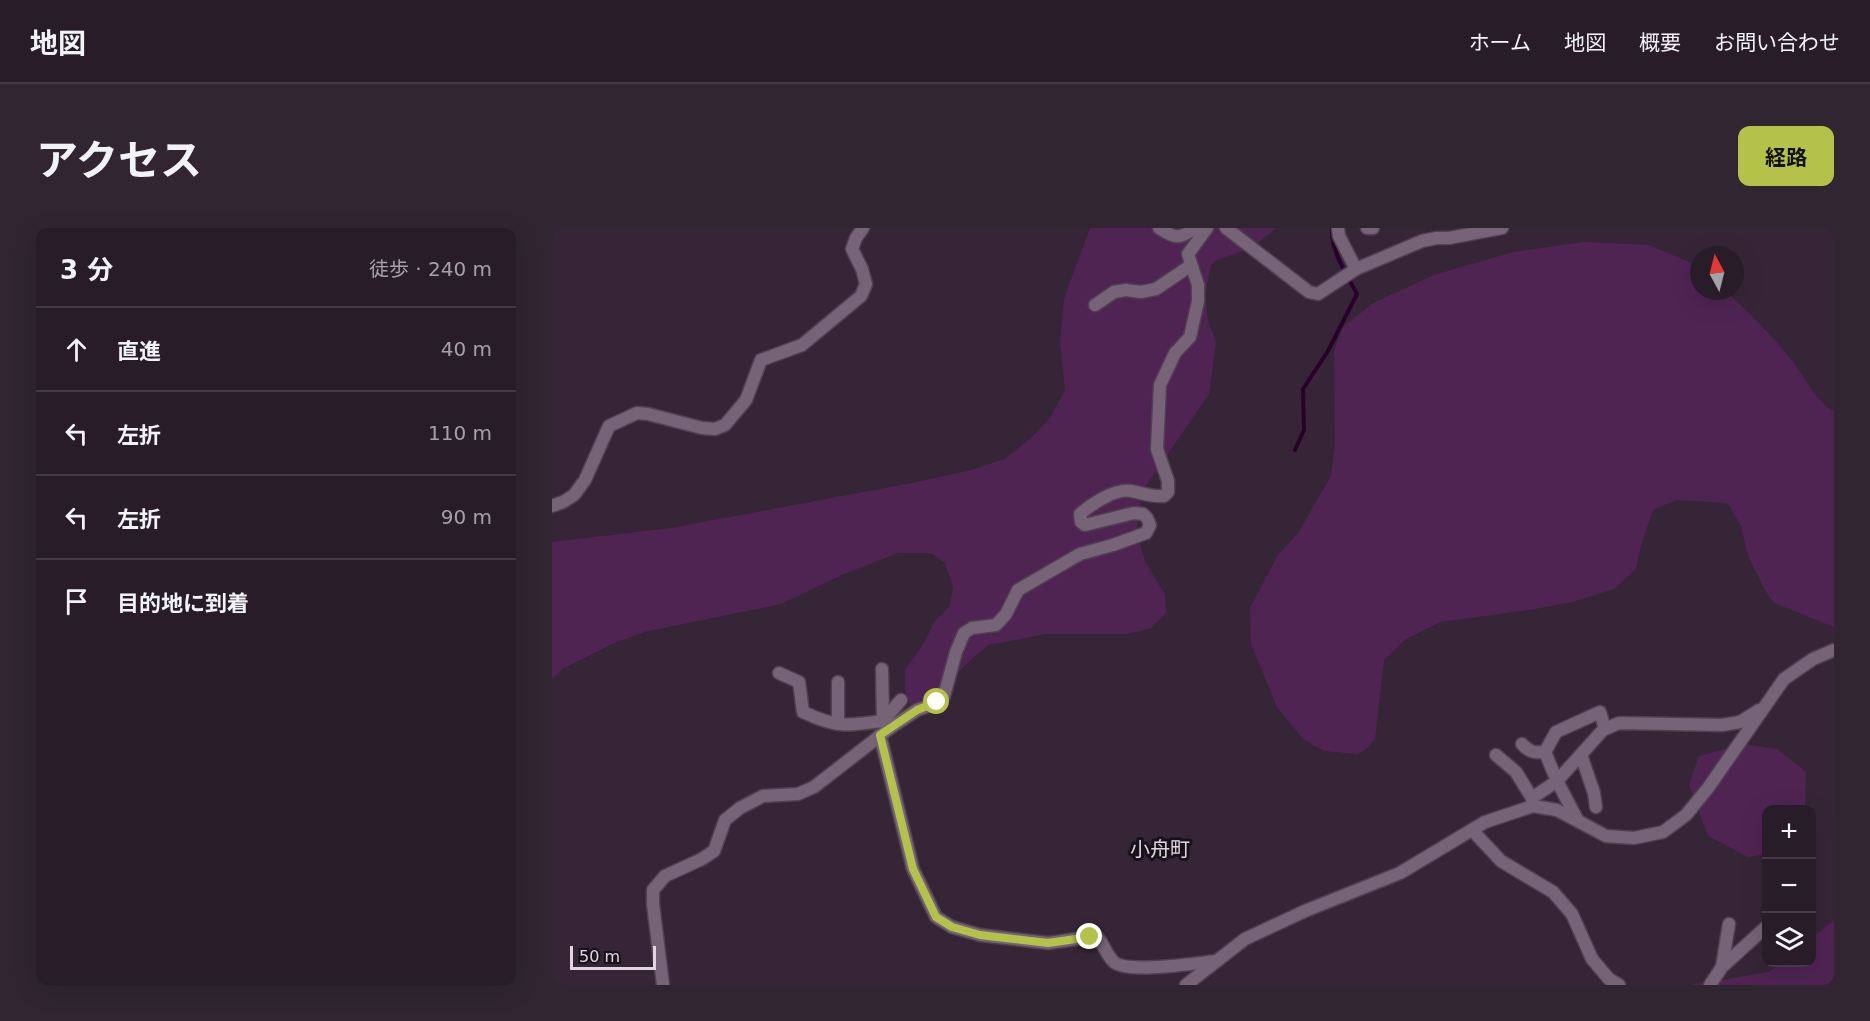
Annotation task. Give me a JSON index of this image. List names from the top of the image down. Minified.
{"districts":["小舟町"],"scale_bar":"50 m","north":"top","page":{"header":"地図","nav":["ホーム","地図","概要","お問い合わせ"],"title":"アクセス","buttons":"経路","heading":["3 分","徒歩 · 240 m"],"list":[["直進","40 m"],["左折","110 m"],["左折","90 m"],"目的地に到着"],"map_buttons":["+","−"],"scale":"50 m"}}
